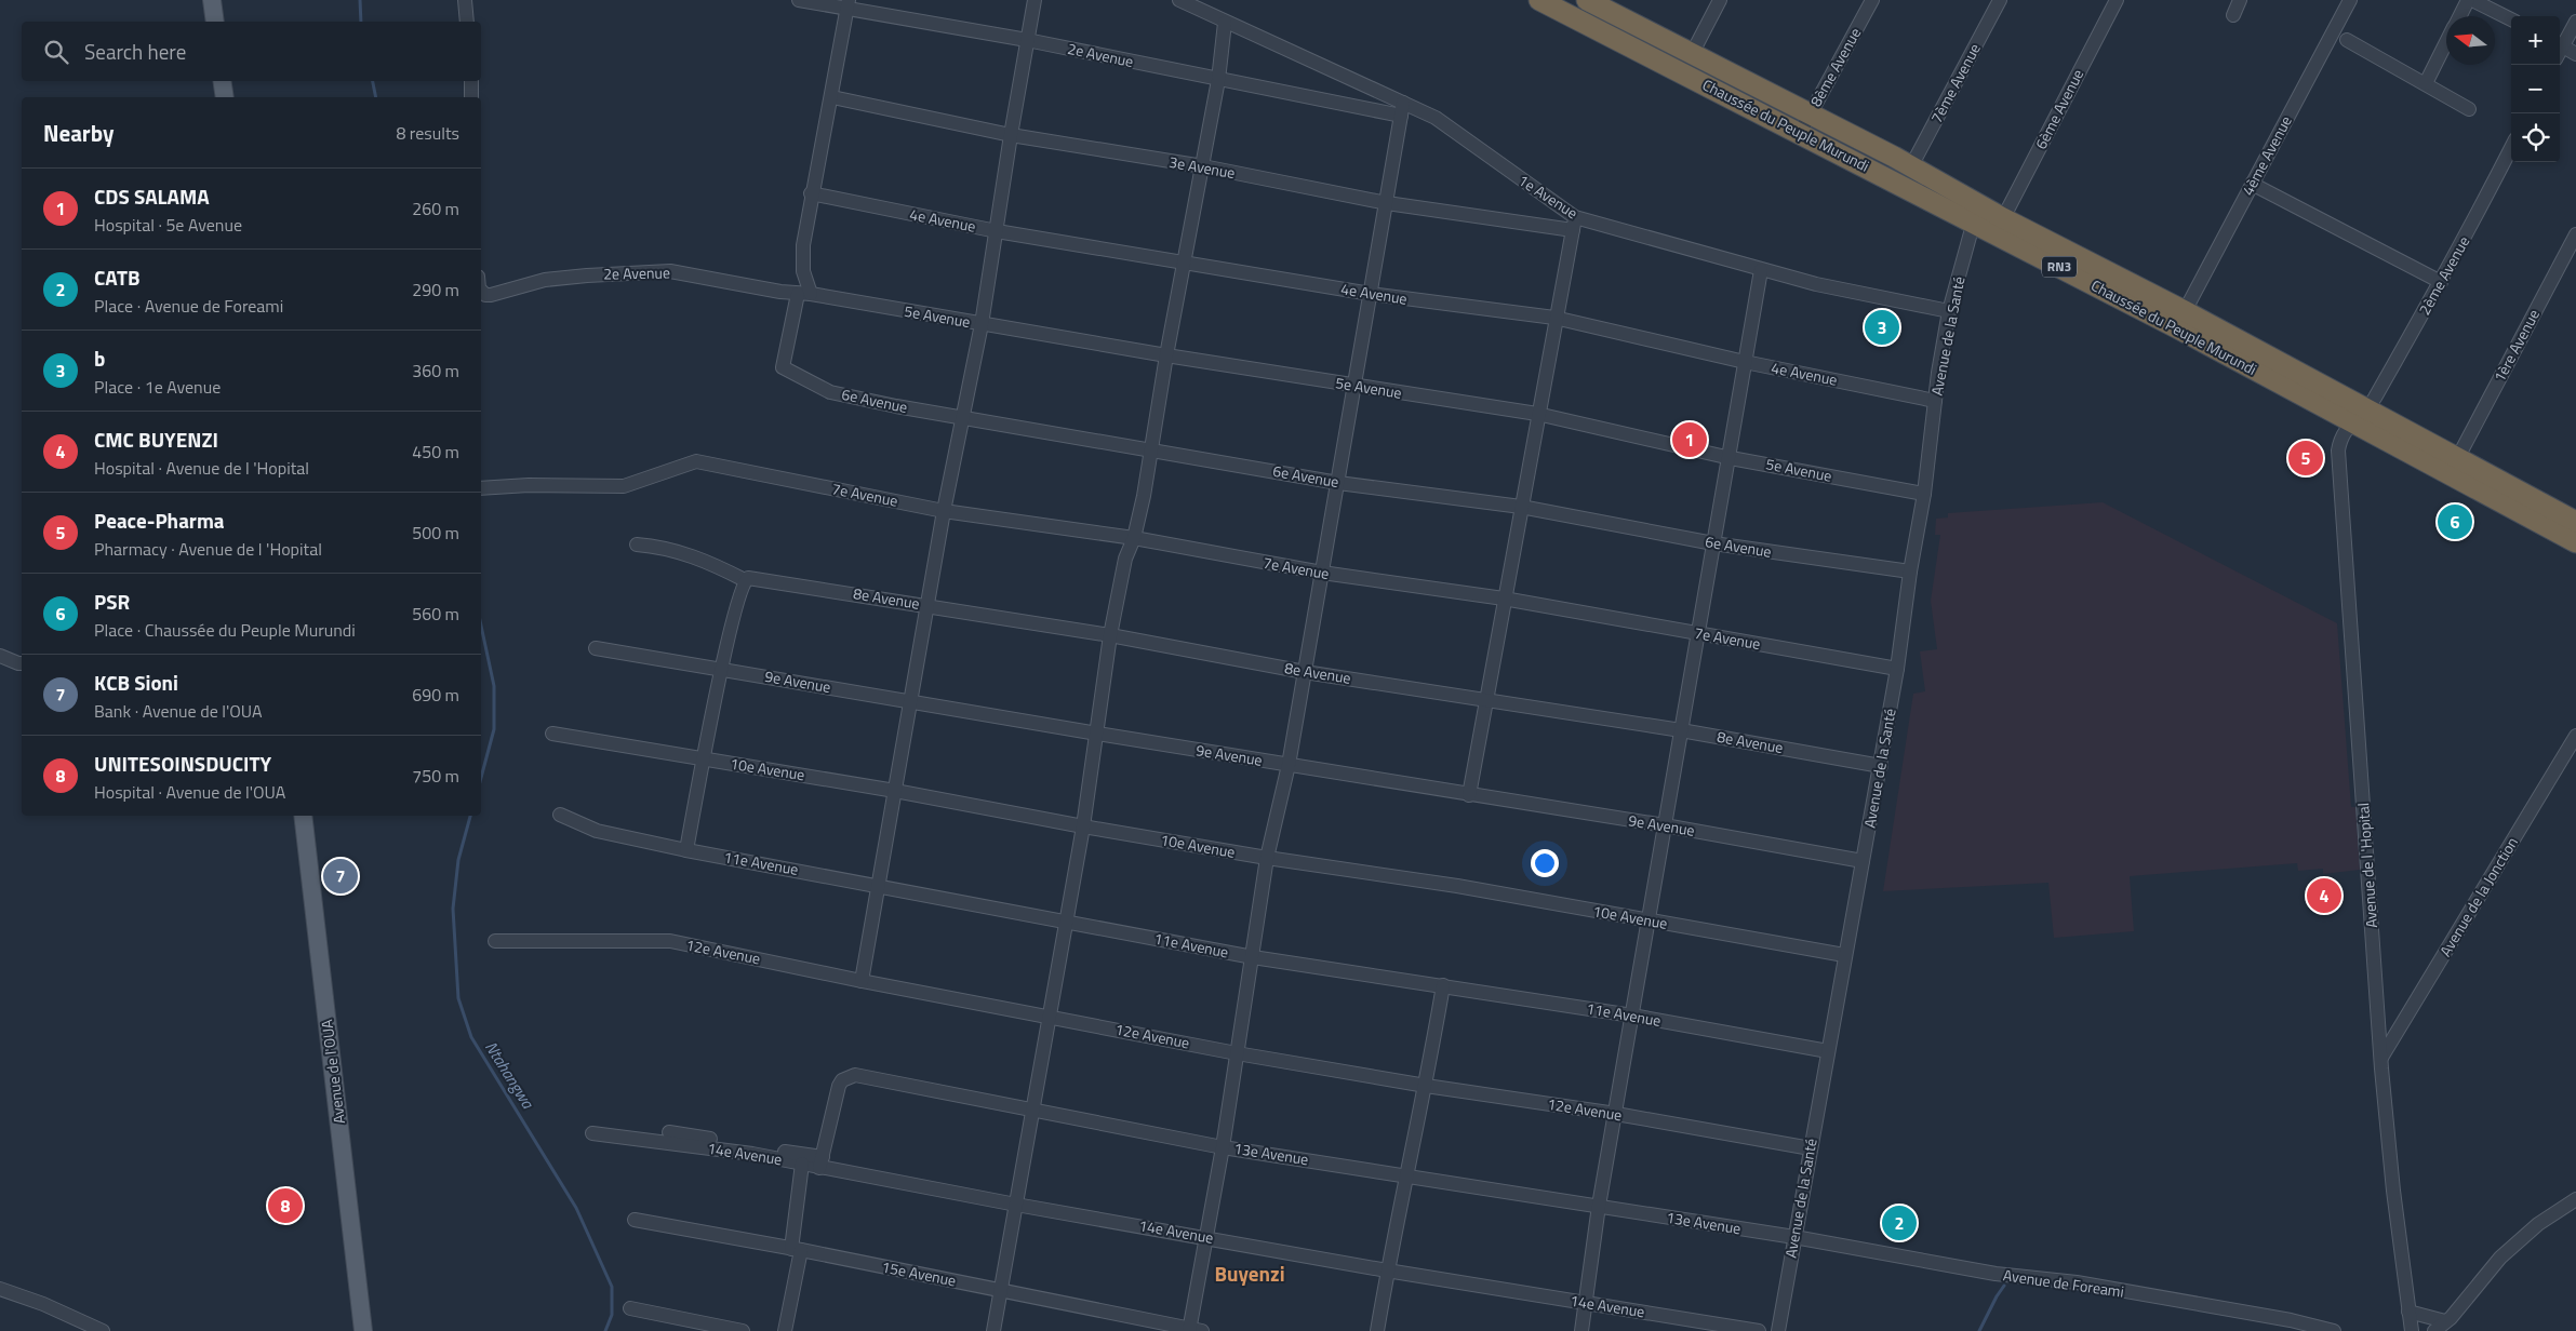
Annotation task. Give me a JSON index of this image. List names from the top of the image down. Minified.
{"streets":{"highway":["Chaussée du Peuple Murundi","RN3"],"main road":["Avenue de l'OUA"],"street":["2e Avenue","8ème Avenue","7ème Avenue","6ème Avenue","4ème Avenue","3e Avenue","1e Avenue","4e Avenue","2ème Avenue","5e Avenue","Avenue de la Santé","1ère Avenue","6e Avenue","7e Avenue","8e Avenue","9e Avenue","10e Avenue","11e Avenue","Avenue de l 'Hopital","Avenue de la Jonction","12e Avenue","14e Avenue","13e Avenue","15e Avenue","Avenue de Foreami"]},"crossings":[["2e Avenue","1e Avenue"],["2e Avenue","5e Avenue"],["2e Avenue","6e Avenue"],["8ème Avenue","Chaussée du Peuple Murundi"],["7ème Avenue","Chaussée du Peuple Murundi"],["6ème Avenue","Chaussée du Peuple Murundi"],["Chaussée du Peuple Murundi","4ème Avenue"],["Chaussée du Peuple Murundi","2ème Avenue"],["Chaussée du Peuple Murundi","Avenue de la Santé"],["Chaussée du Peuple Murundi","1ère Avenue"],["Chaussée du Peuple Murundi","Avenue de l 'Hopital"],["3e Avenue","1e Avenue"],["1e Avenue","Avenue de la Santé"],["4e Avenue","Avenue de la Santé"],["2ème Avenue","Avenue de l 'Hopital"],["5e Avenue","Avenue de la Santé"],["5e Avenue","6e Avenue"],["Avenue de la Santé","6e Avenue"],["Avenue de la Santé","7e Avenue"],["Avenue de la Santé","8e Avenue"],["Avenue de la Santé","9e Avenue"],["Avenue de la Santé","10e Avenue"],["Avenue de la Santé","11e Avenue"],["Avenue de la Santé","12e Avenue"],["Avenue de la Santé","13e Avenue"],["Avenue de la Santé","Avenue de Foreami"],["Avenue de l 'Hopital","Avenue de la Jonction"],["14e Avenue","13e Avenue"],["13e Avenue","Avenue de Foreami"]],"districts":["Buyenzi"],"water":["Ntahangwa"],"north":"left","page":{"map_buttons":["+","−"],"search":"Search here","heading":["Nearby","8 results"],"list":[{"mark":"1","name":"CDS SALAMA","note":"Hospital · 5e Avenue","value":"260 m"},{"mark":"2","name":"CATB","note":"Place · Avenue de Foreami","value":"290 m"},{"mark":"3","name":"b","note":"Place · 1e Avenue","value":"360 m"},{"mark":"4","name":"CMC BUYENZI","note":"Hospital · Avenue de l 'Hopital","value":"450 m"},{"mark":"5","name":"Peace-Pharma","note":"Pharmacy · Avenue de l 'Hopital","value":"500 m"},{"mark":"6","name":"PSR","note":"Place · Chaussée du Peuple Murundi","value":"560 m"},{"mark":"7","name":"KCB Sioni","note":"Bank · Avenue de l'OUA","value":"690 m"},{"mark":"8","name":"UNITESOINSDUCITY","note":"Hospital · Avenue de l'OUA","value":"750 m"}],"pins":["3","1","5","6","7","4","8","2"]}}
